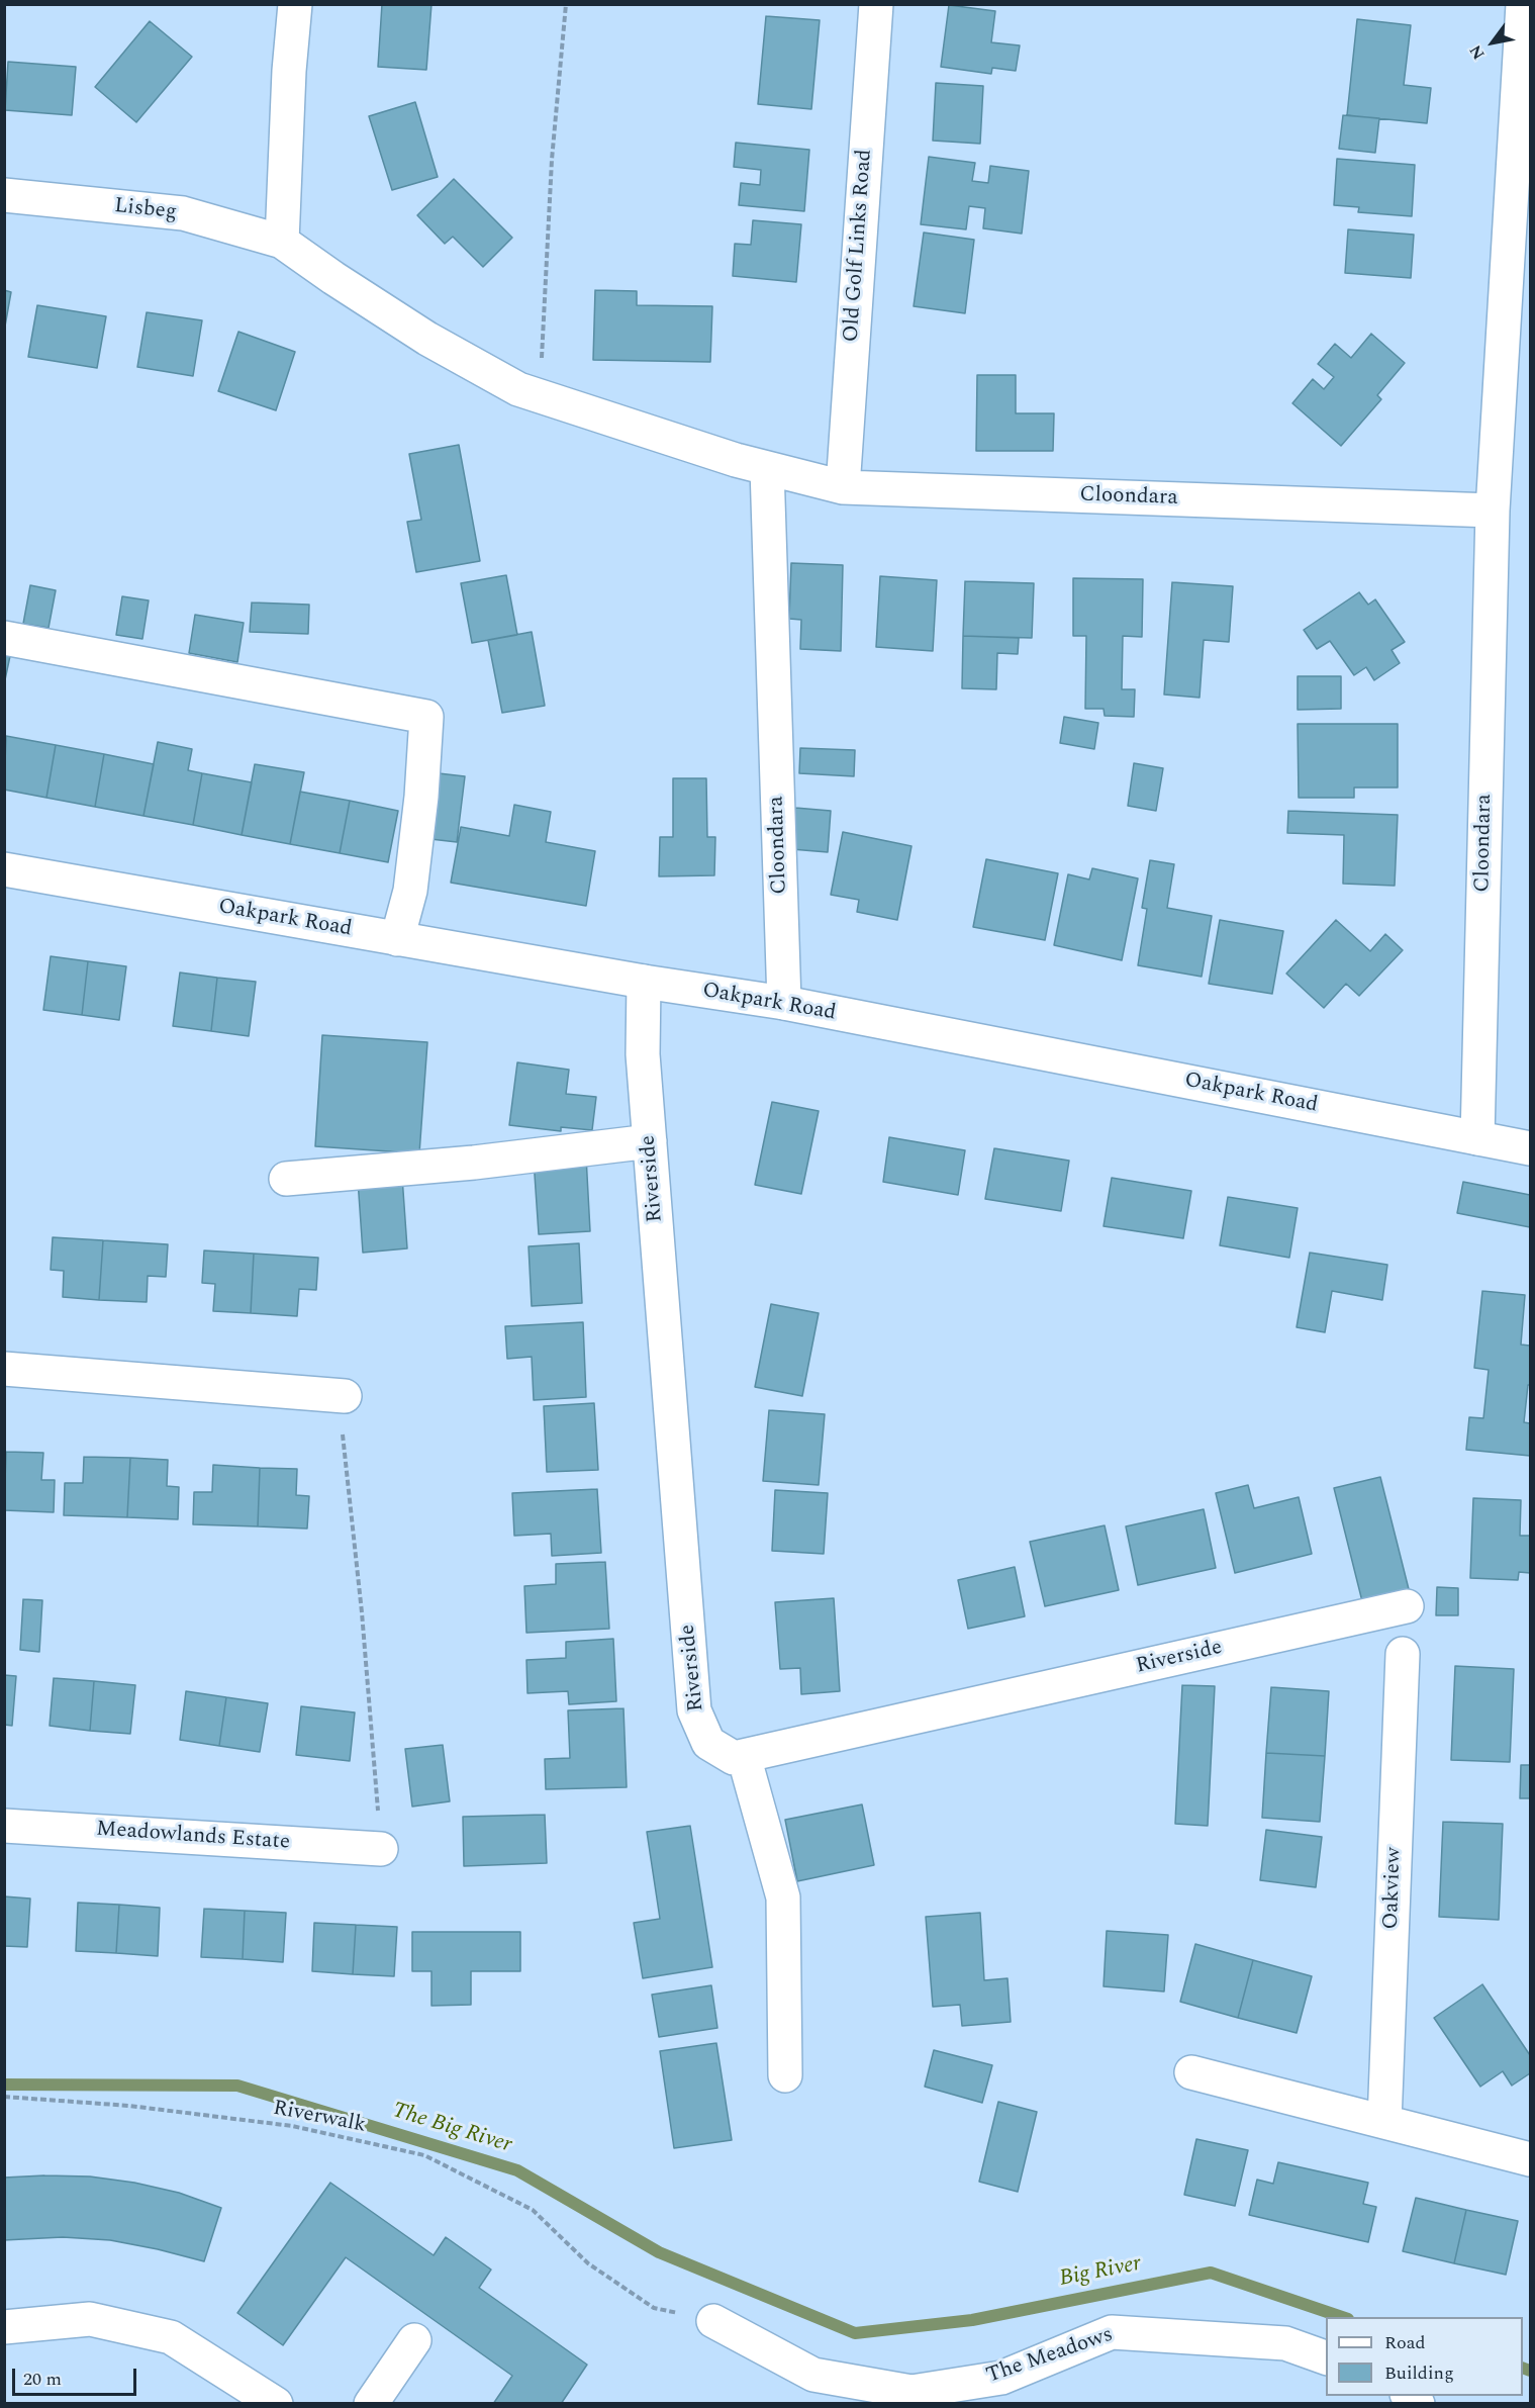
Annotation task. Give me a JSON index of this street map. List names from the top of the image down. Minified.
{"streets":{"street":["Lisbeg","Old Golf Links Road","Cloondara","Oakpark Road","Riverside","Meadowlands Estate","Oakview","The Meadows"],"path":["Riverwalk"]},"crossings":[["Lisbeg","Cloondara"],["Old Golf Links Road","Cloondara"],["Cloondara","Oakpark Road"],["Oakpark Road","Riverside"]],"water":["The Big River","Big River"],"legend":["Road","Building"],"scale_bar":"20 m","north":"bottom left"}
